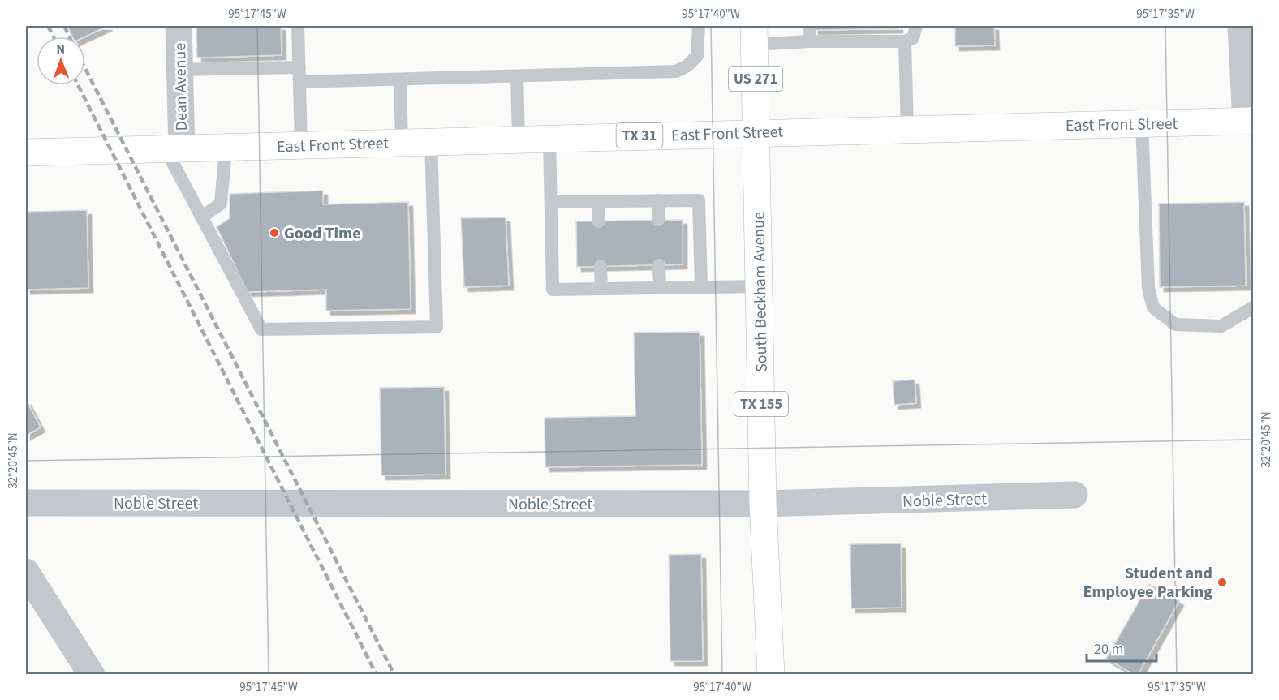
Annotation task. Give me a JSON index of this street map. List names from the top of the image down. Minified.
{"streets":{"main road":["US 271","East Front Street","TX 31","South Beckham Avenue","TX 155"],"street":["Dean Avenue","Noble Street"]},"crossings":[["Dean Avenue","East Front Street"],["East Front Street","South Beckham Avenue"],["South Beckham Avenue","Noble Street"]],"places":["Good Time","Student and Employee Parking"],"scale_bar":"20 m","north":"top","coordinates":["95°17'45\"W","95°17'40\"W","95°17'35\"W","32°20'45\"N"]}
